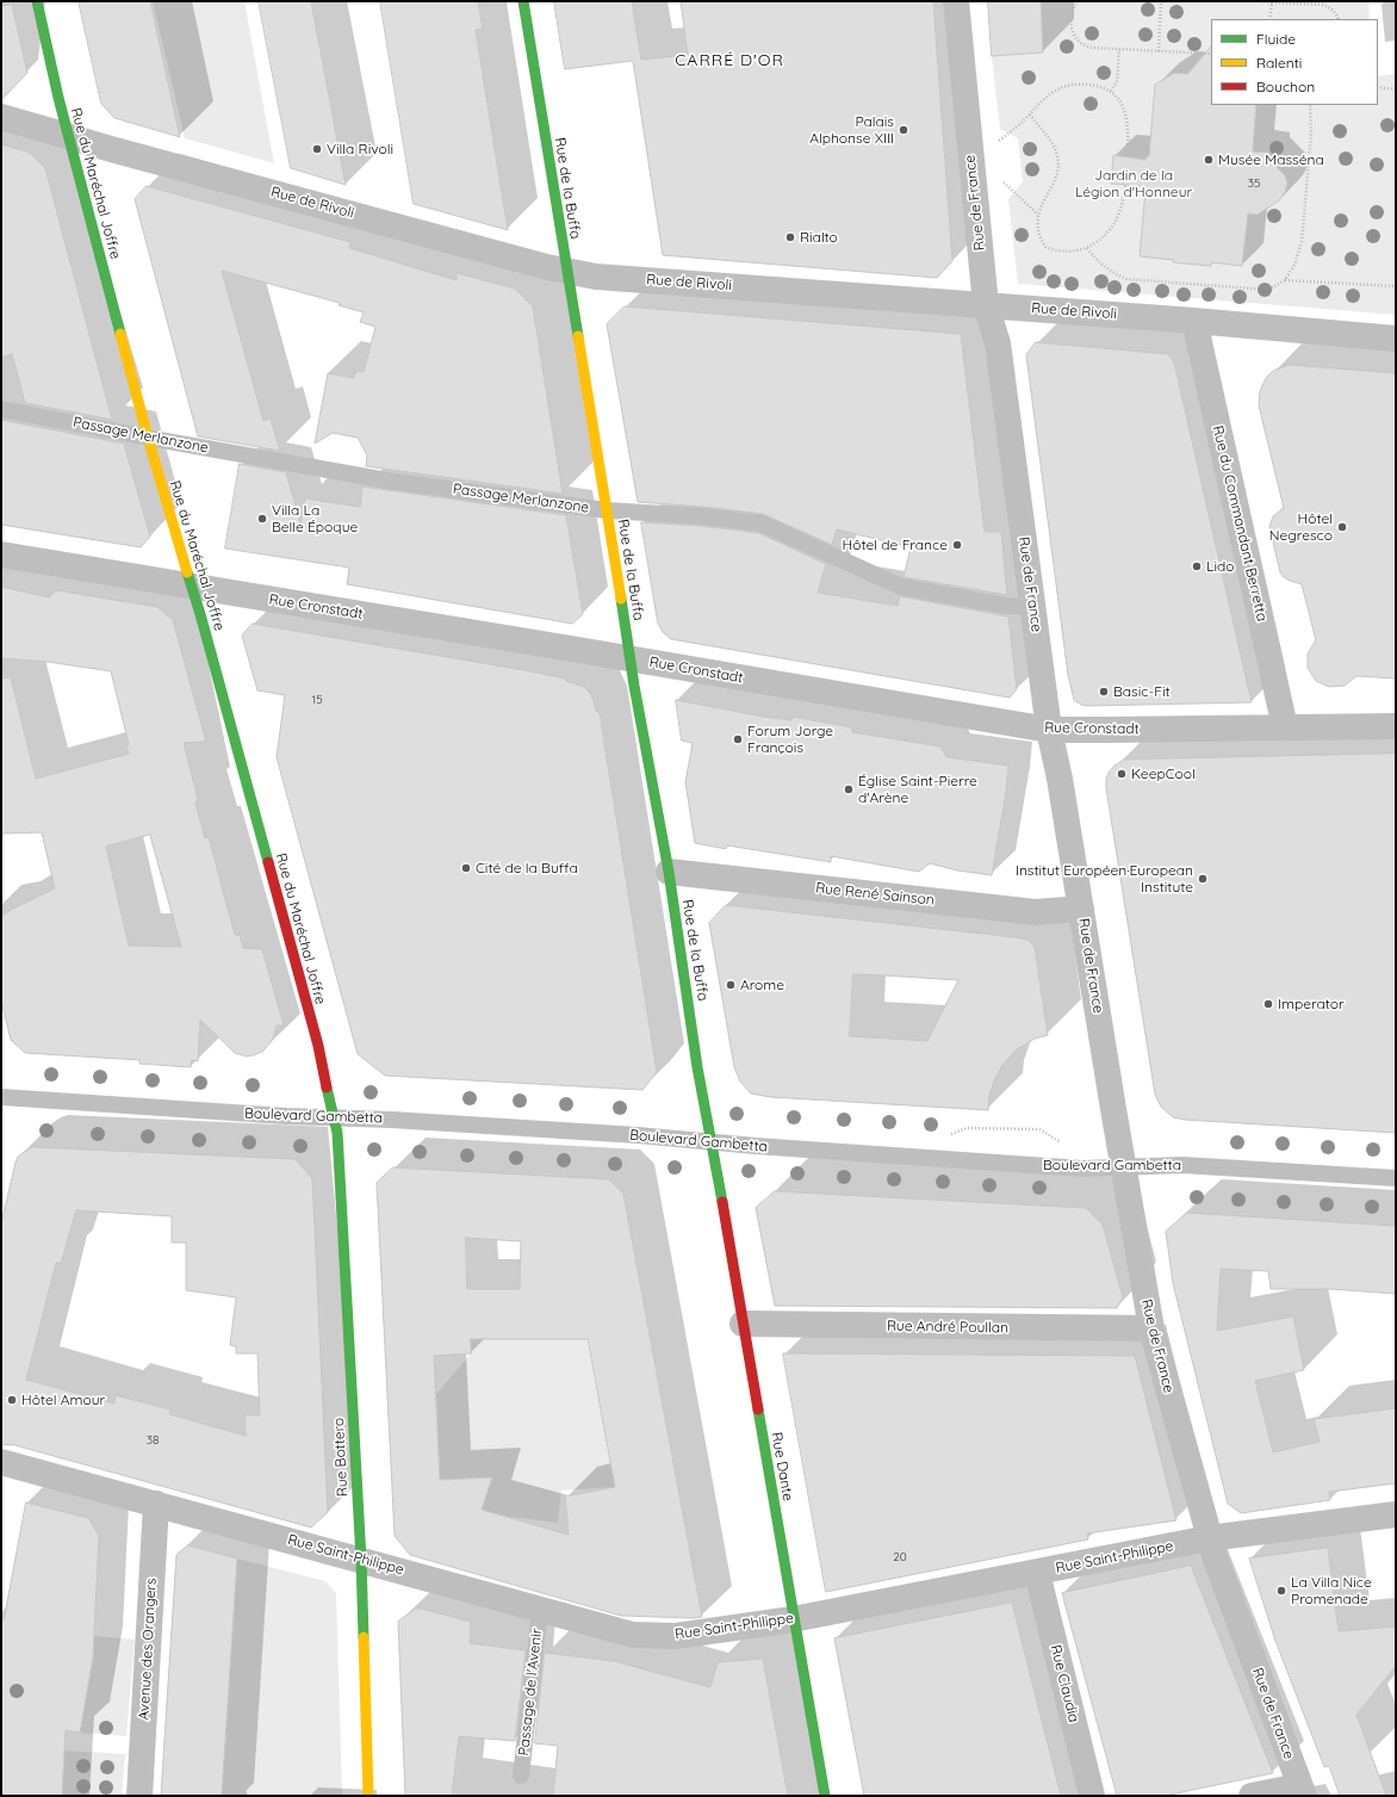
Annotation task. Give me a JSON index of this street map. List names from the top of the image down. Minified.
{"streets":{"main road":["Rue du Maréchal Joffre","Rue de la Buffa","Rue Bottero","Rue Dante"],"street":["Rue de Rivoli","Rue de France","Rue du Commandant Berretta","Rue Cronstadt","Rue René Sainson","Rue André Poullan","Rue Saint-Philippe","Avenue des Orangers","Rue Claudia"],"lane":["Passage Merlanzone","Boulevard Gambetta","Passage de l'Avenir"]},"crossings":[["Rue du Maréchal Joffre","Rue de Rivoli"],["Rue du Maréchal Joffre","Passage Merlanzone"],["Rue du Maréchal Joffre","Rue Cronstadt"],["Rue du Maréchal Joffre","Boulevard Gambetta"],["Rue du Maréchal Joffre","Rue Bottero"],["Rue de la Buffa","Rue de Rivoli"],["Rue de la Buffa","Passage Merlanzone"],["Rue de la Buffa","Rue Cronstadt"],["Rue de la Buffa","Rue René Sainson"],["Rue de la Buffa","Boulevard Gambetta"],["Rue de la Buffa","Rue Dante"],["Rue de Rivoli","Rue de France"],["Rue de Rivoli","Rue du Commandant Berretta"],["Rue de France","Passage Merlanzone"],["Rue de France","Rue Cronstadt"],["Rue de France","Rue René Sainson"],["Rue de France","Boulevard Gambetta"],["Rue de France","Rue André Poullan"],["Rue de France","Rue Saint-Philippe"],["Rue du Commandant Berretta","Rue Cronstadt"],["Boulevard Gambetta","Rue Bottero"],["Boulevard Gambetta","Rue Dante"],["Rue André Poullan","Rue Dante"],["Rue Bottero","Rue Saint-Philippe"],["Rue Dante","Rue Saint-Philippe"],["Rue Saint-Philippe","Avenue des Orangers"],["Rue Saint-Philippe","Rue Claudia"],["Rue Saint-Philippe","Passage de l'Avenir"]],"districts":["CARRÉ D'OR"],"parks":["Jardin de la Légion d'Honneur"],"places":["Palais Alphonse XIII","Villa Rivoli","Musée Masséna","Rialto","Villa La Belle Époque","Hôtel Negresco","Hôtel de France","Lido","Basic-Fit","Forum Jorge François","KeepCool","Église Saint-Pierre d'Arène","Cité de la Buffa","Institut Européen·European Institute","Arome","Imperator","Hôtel Amour","La Villa Nice Promenade"],"house_numbers":["35","15","38","20"],"legend":["Fluide","Ralenti","Bouchon"]}
